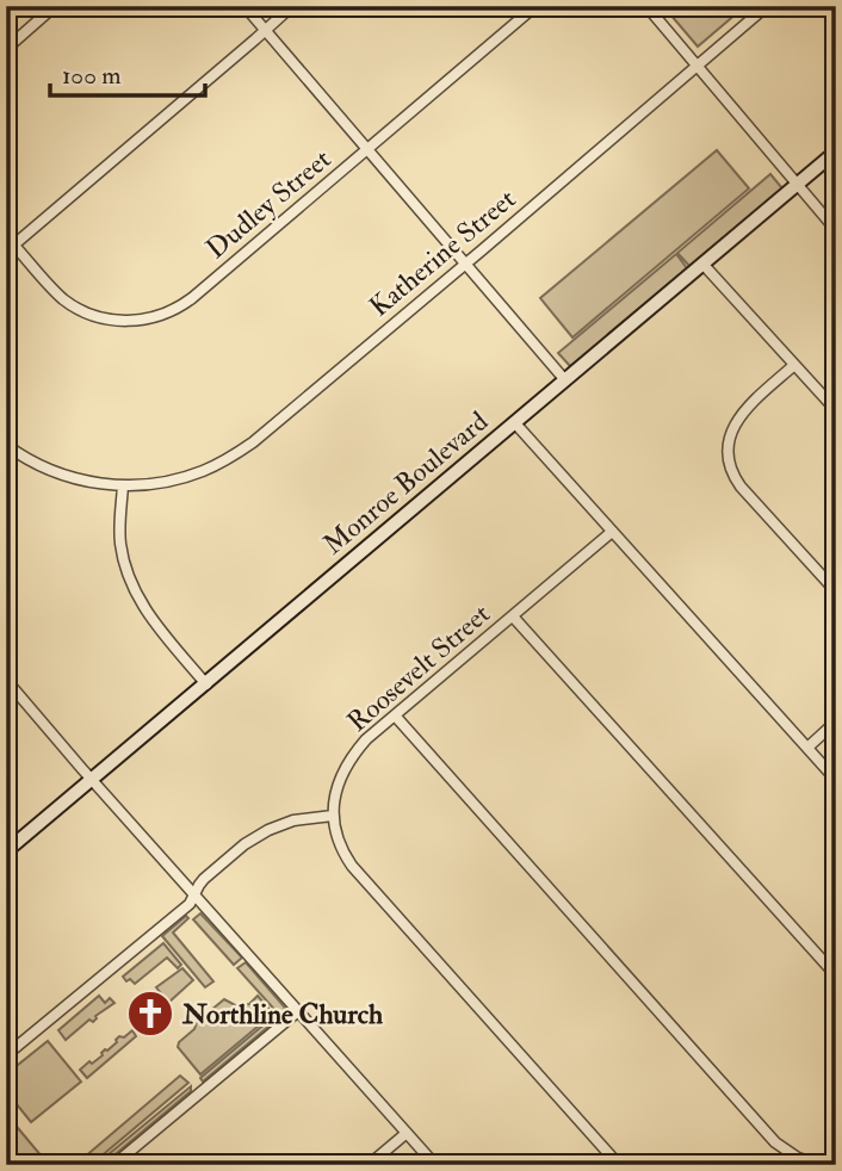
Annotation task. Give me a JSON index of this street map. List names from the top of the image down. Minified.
{"streets":{"street":["Dudley Street","Katherine Street","Monroe Boulevard","Roosevelt Street"]},"places":{"church":["Northline Church"]},"scale_bar":"100 m"}
